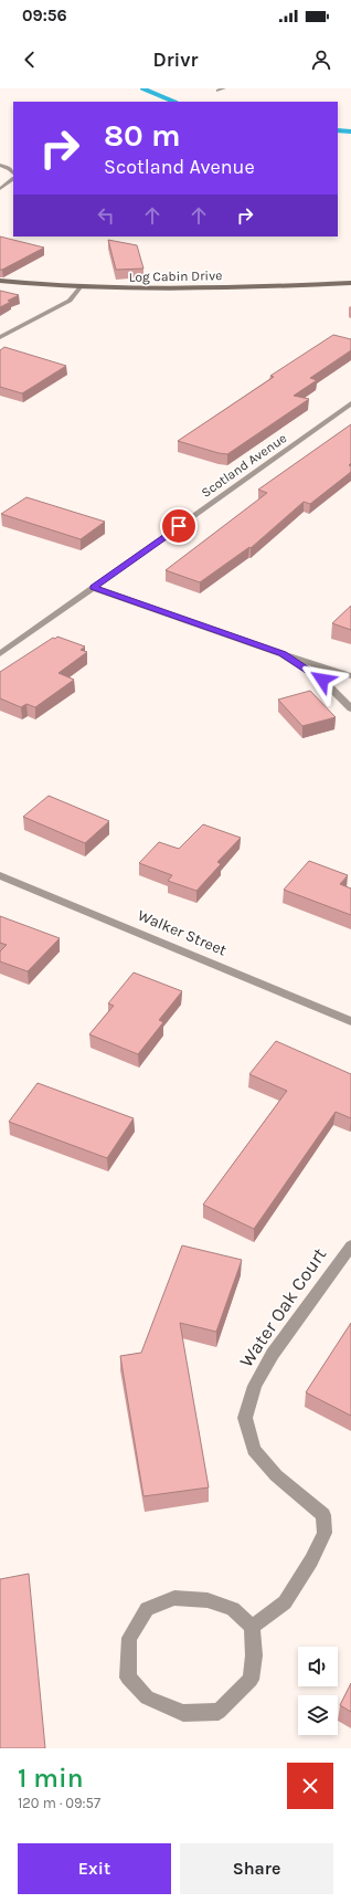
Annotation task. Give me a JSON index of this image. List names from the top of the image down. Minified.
{"streets":{"street":["Log Cabin Drive","Scotland Avenue","Walker Street","Water Oak Court"]},"page":{"status":"09:56","header":"Drivr","turn":["80 m","Scotland Avenue"],"heading":["1 min","120 m · 09:57"],"buttons":["Exit","Share"]}}
